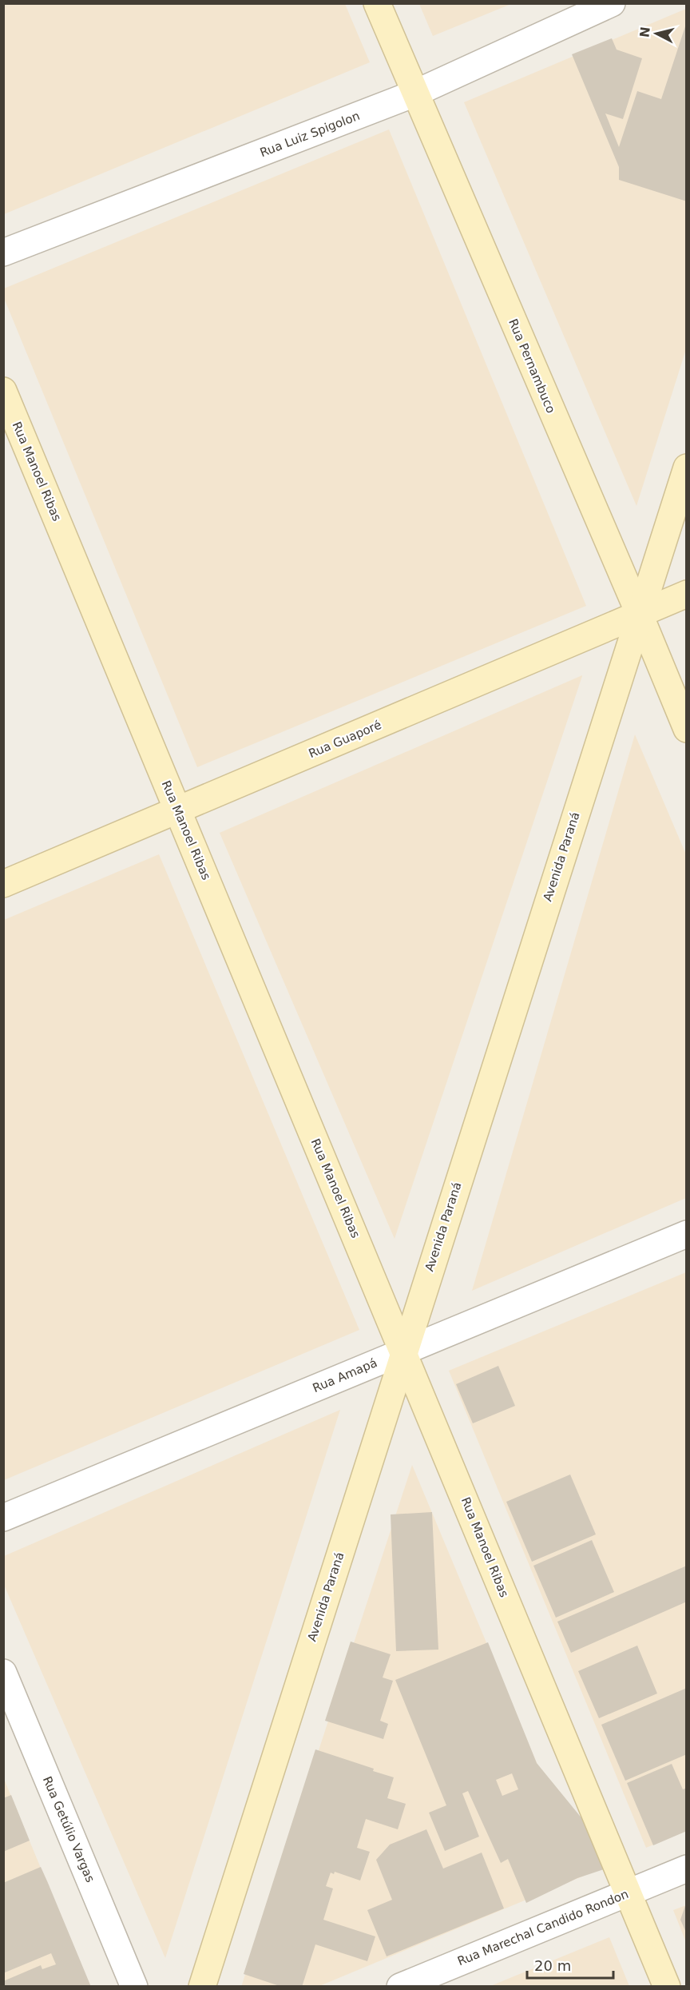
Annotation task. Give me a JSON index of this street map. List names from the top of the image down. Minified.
{"streets":{"street":["Rua Luiz Spigolon","Rua Pernambuco","Rua Manoel Ribas","Rua Guaporé","Avenida Paraná","Rua Amapá","Rua Getúlio Vargas","Rua Marechal Candido Rondon"]},"crossings":[["Rua Luiz Spigolon","Rua Pernambuco"],["Rua Pernambuco","Rua Guaporé"],["Rua Pernambuco","Avenida Paraná"],["Rua Manoel Ribas","Rua Guaporé"],["Rua Manoel Ribas","Avenida Paraná"],["Rua Manoel Ribas","Rua Amapá"],["Rua Manoel Ribas","Rua Marechal Candido Rondon"],["Rua Guaporé","Avenida Paraná"],["Avenida Paraná","Rua Amapá"]],"scale_bar":"20 m","north":"left"}
